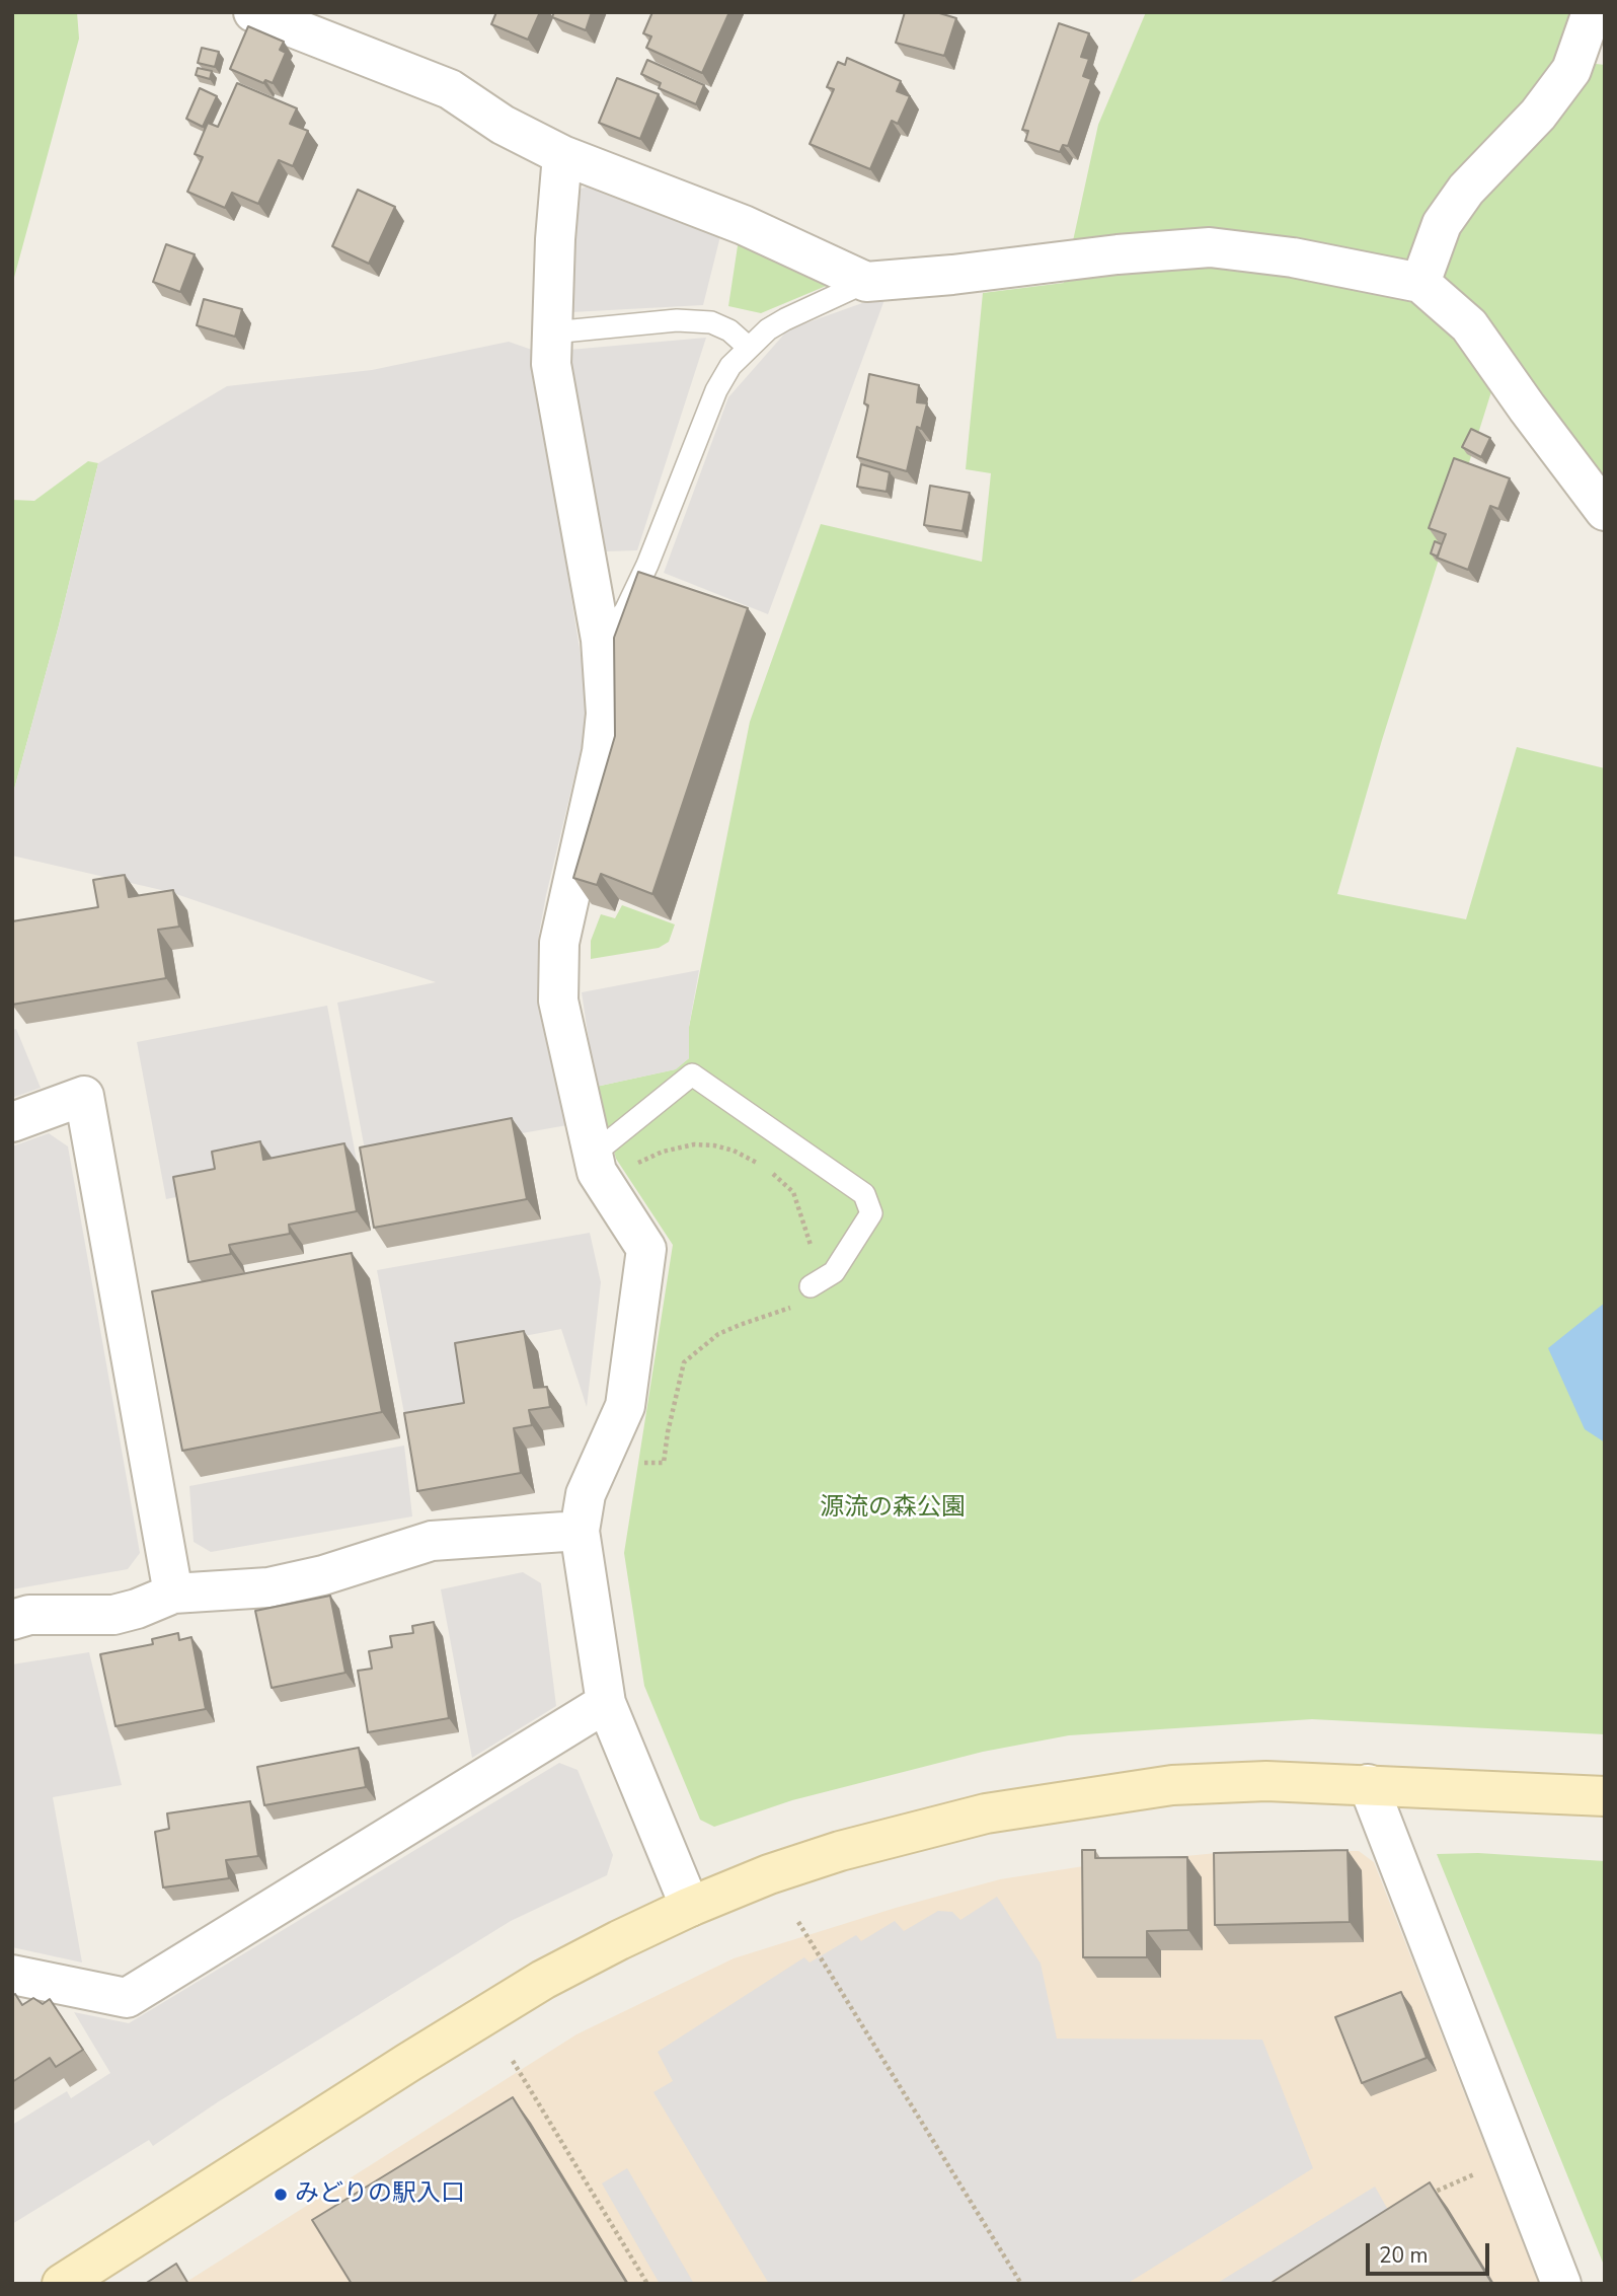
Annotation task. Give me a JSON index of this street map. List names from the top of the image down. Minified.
{"parks":["源流の森公園"],"places":["みどりの駅入口"],"scale_bar":"20 m"}
